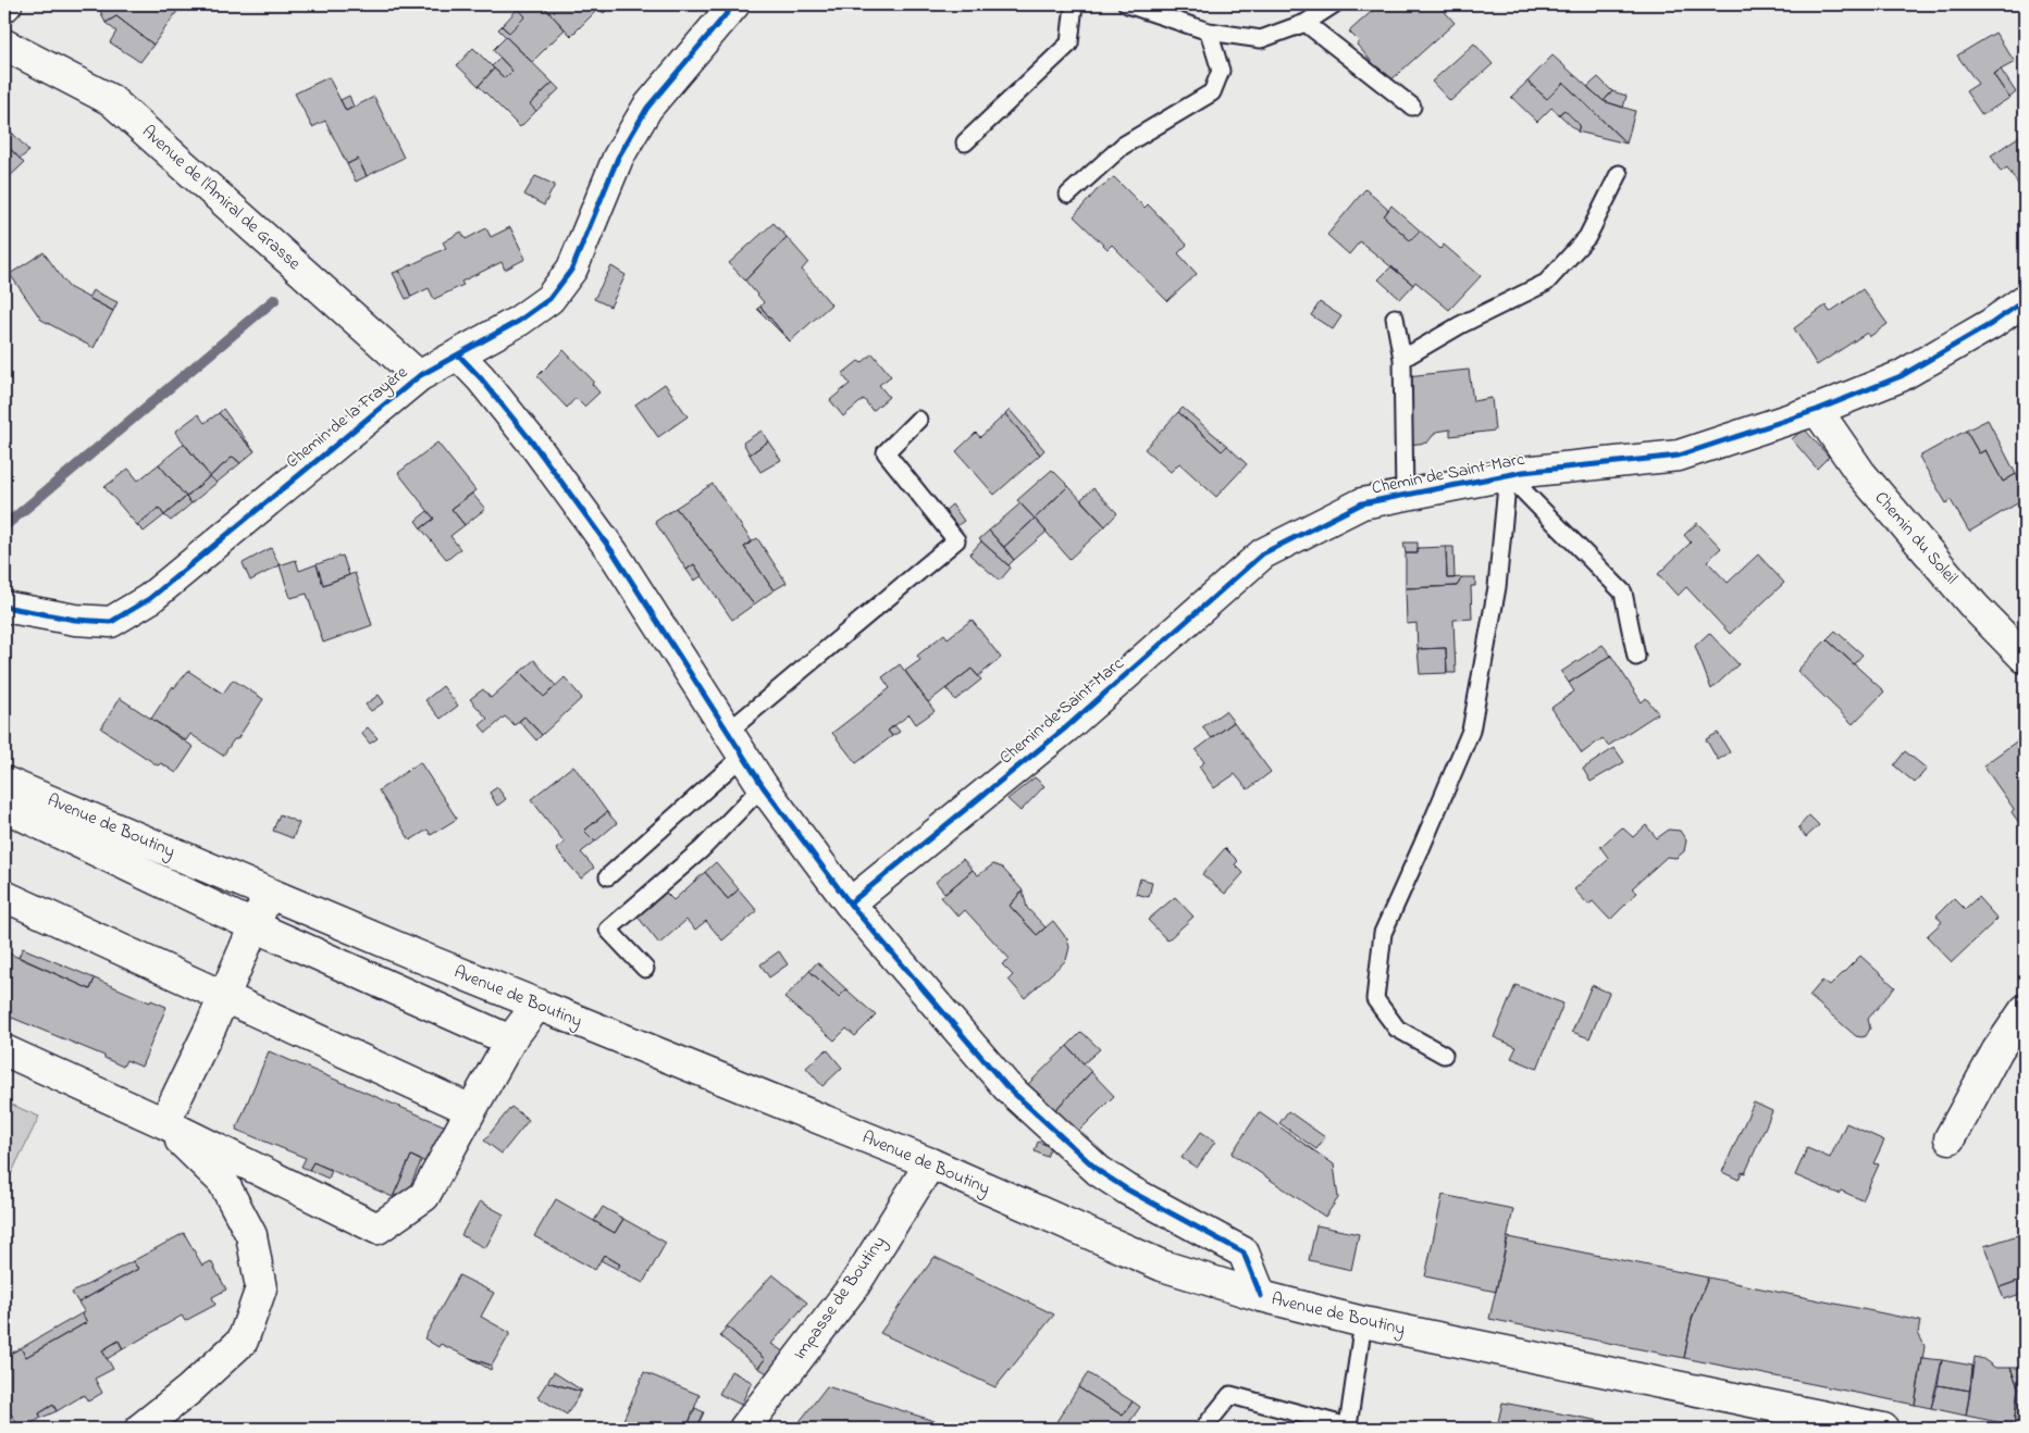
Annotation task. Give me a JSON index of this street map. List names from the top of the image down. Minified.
{"streets":{"street":["Avenue de l'Amiral de Grasse","Chemin de la Frayère","Chemin de Saint-Marc","Chemin du Soleil","Avenue de Boutiny","Impasse de Boutiny"]},"crossings":[["Avenue de l'Amiral de Grasse","Chemin de la Frayère"],["Chemin de Saint-Marc","Chemin du Soleil"],["Avenue de Boutiny","Impasse de Boutiny"]]}
